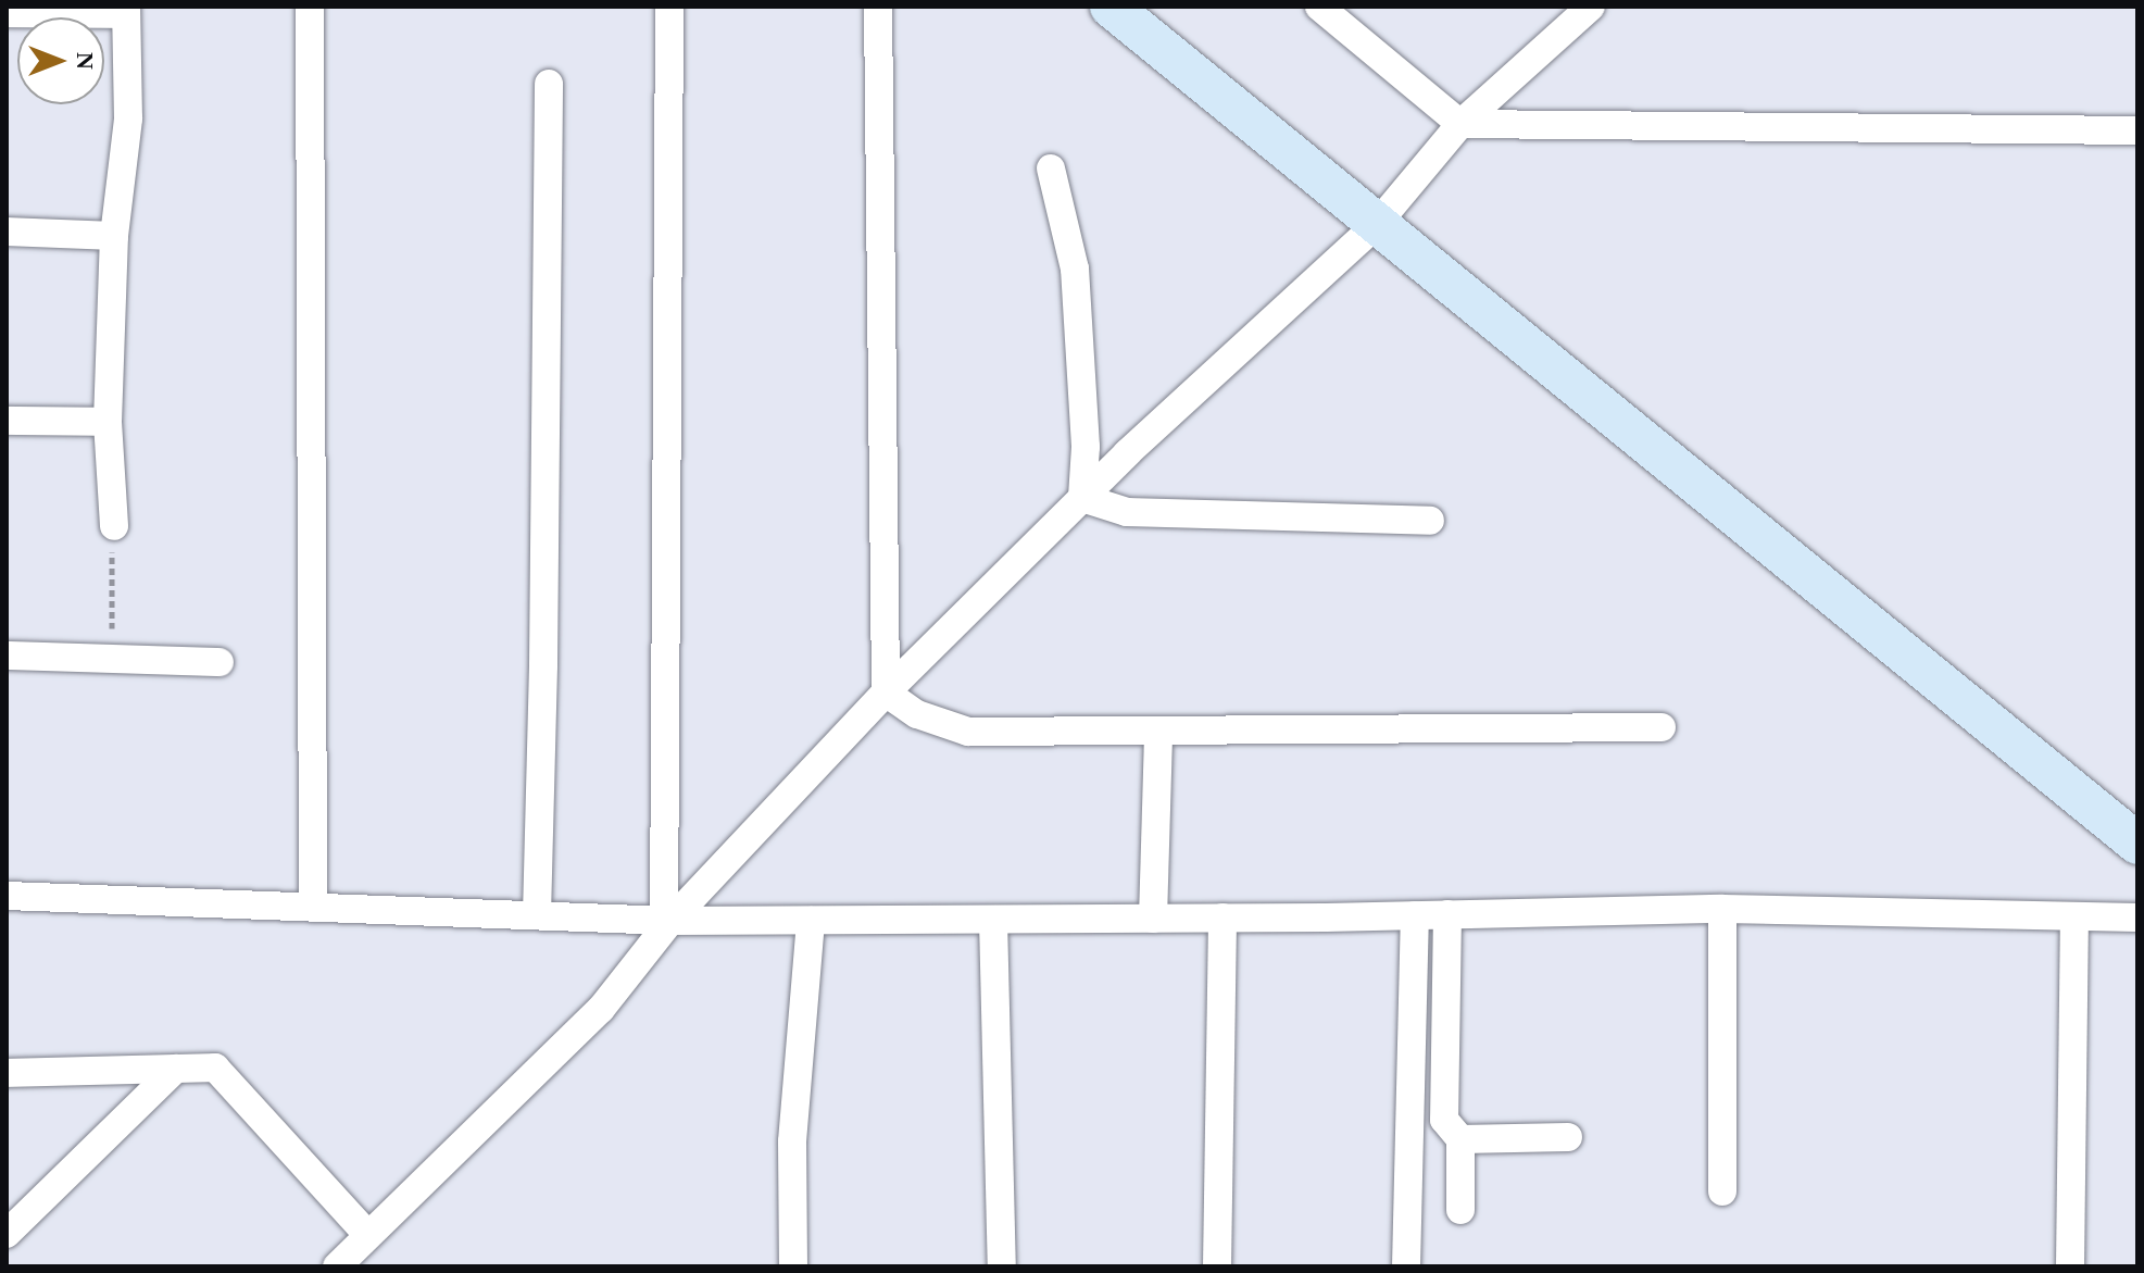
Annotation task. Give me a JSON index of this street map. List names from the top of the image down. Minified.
{"north":"right"}
